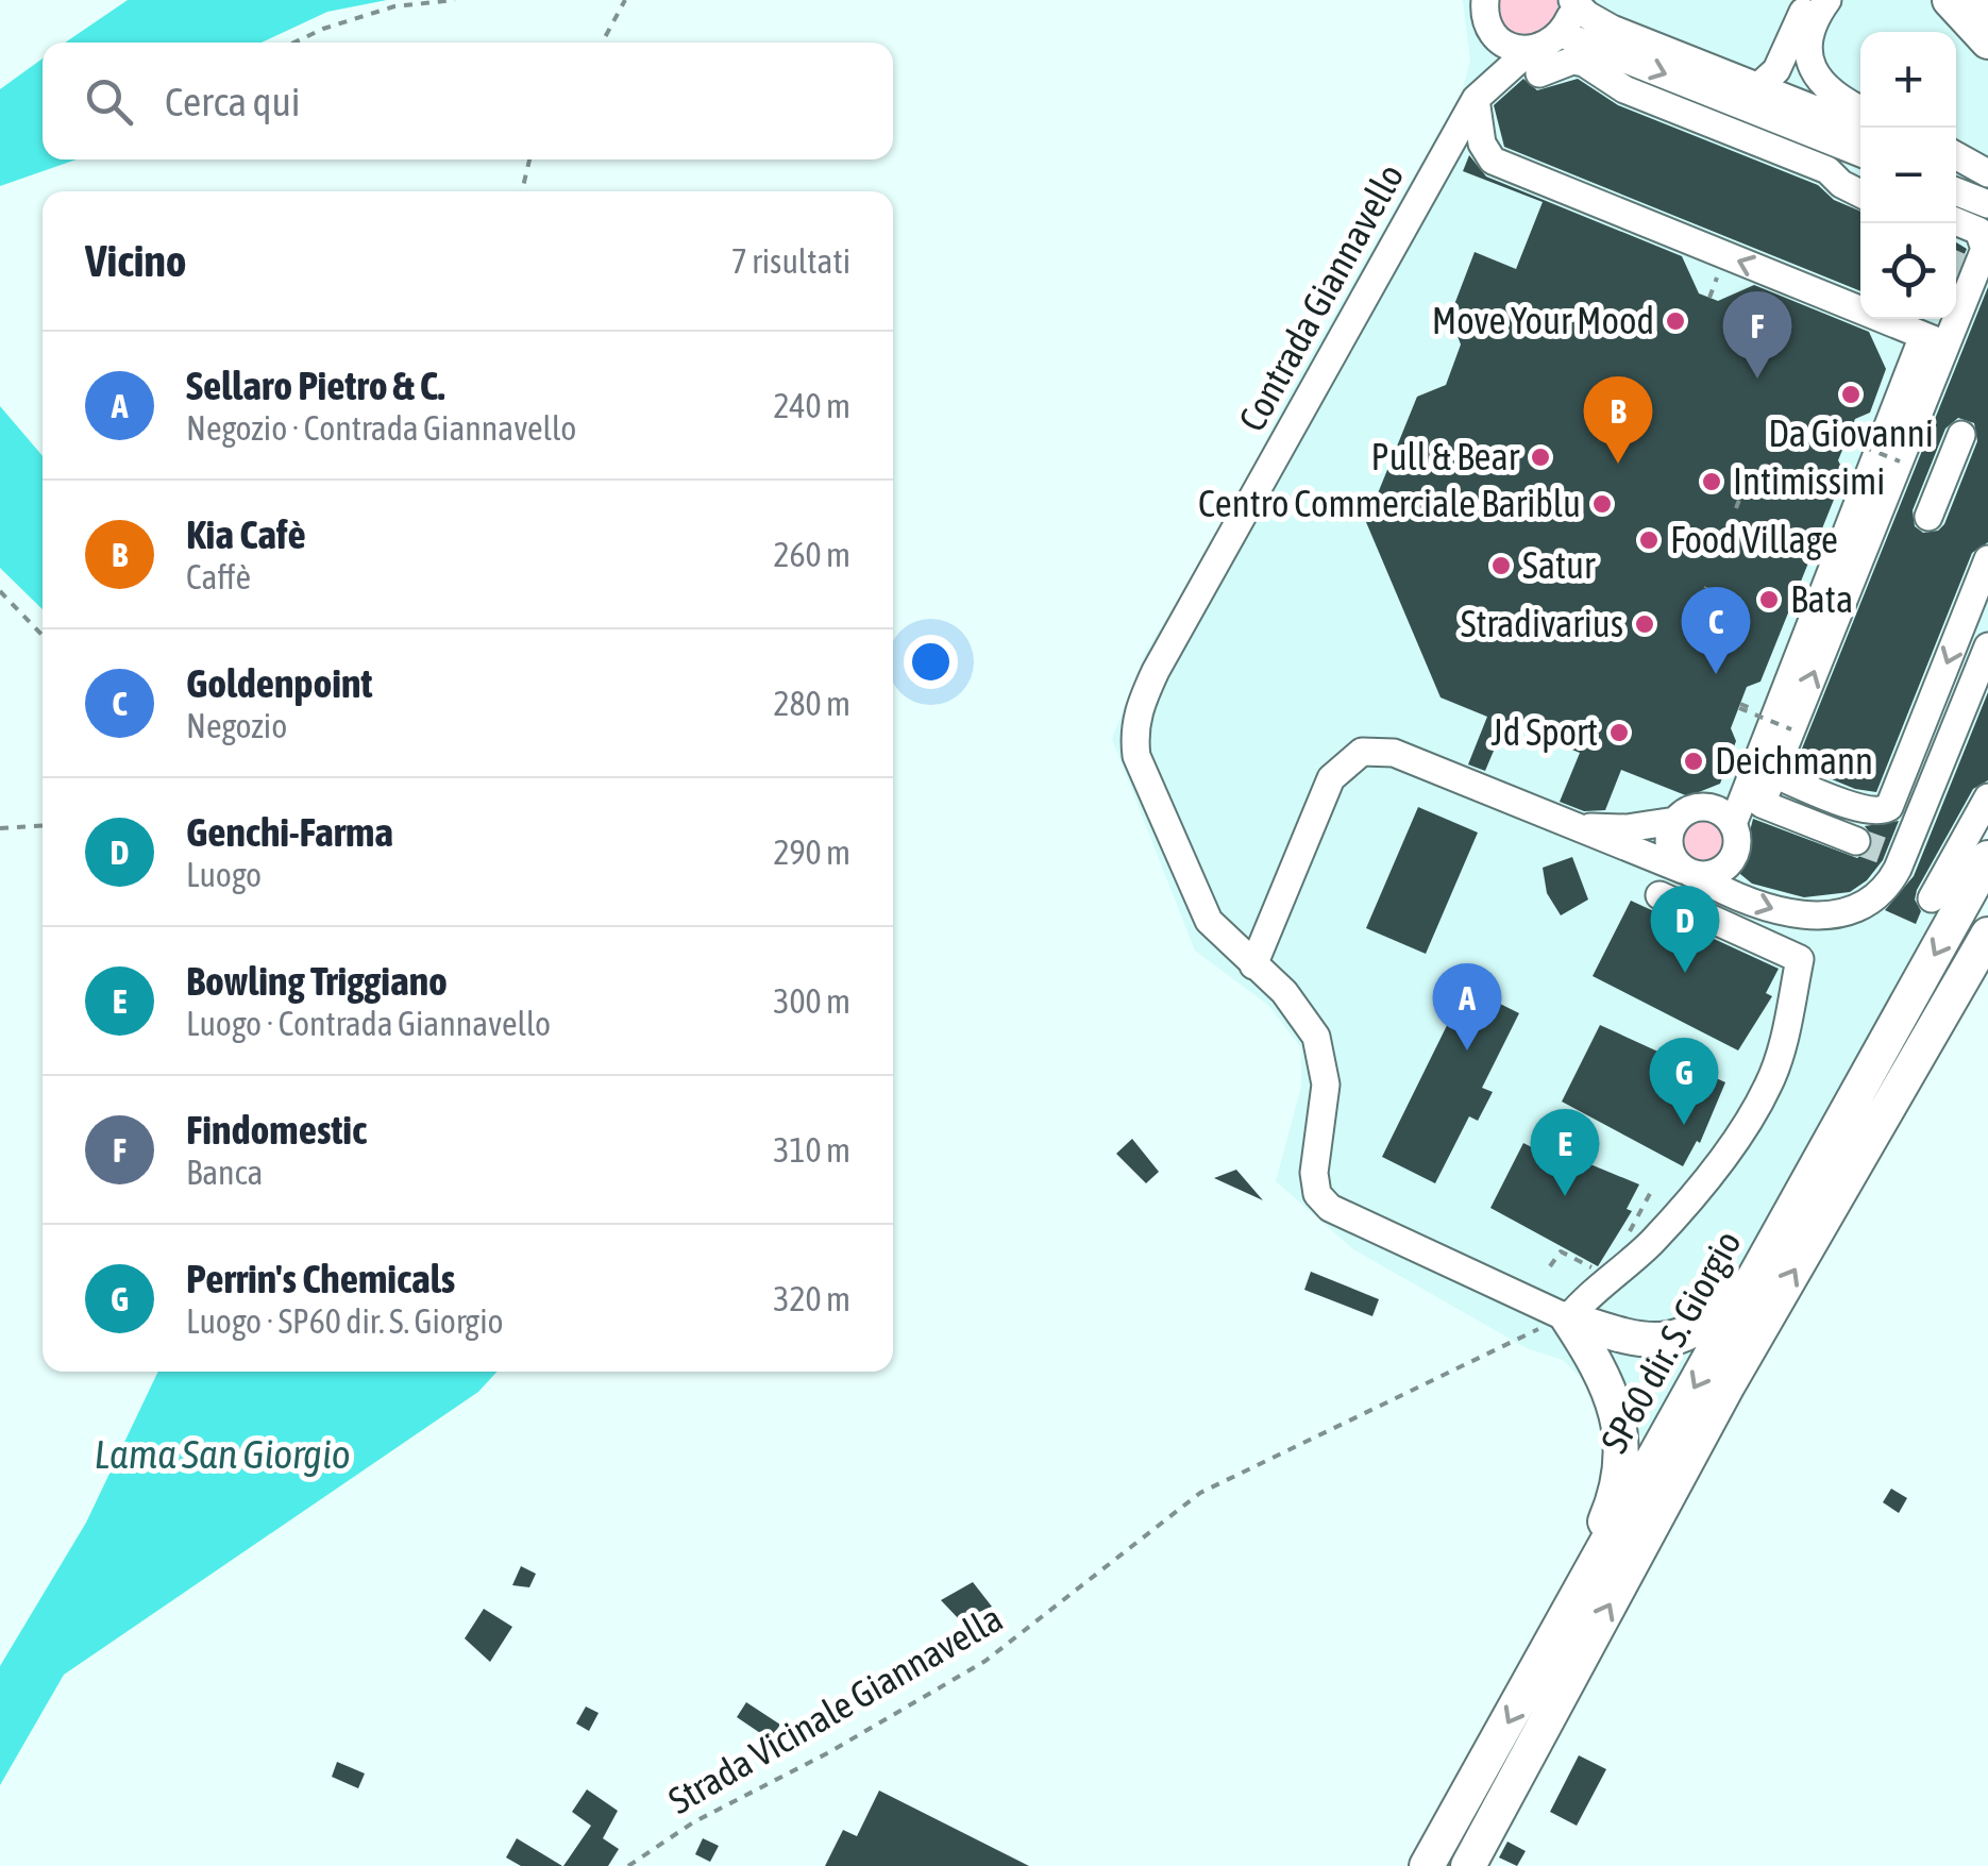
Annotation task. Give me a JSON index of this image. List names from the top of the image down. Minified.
{"streets":{"main road":["SP60 dir. S. Giorgio"],"street":["Contrada Giannavello"],"path":["Strada Vicinale Giannavella"]},"crossings":[["Contrada Giannavello","Strada Vicinale Giannavella"]],"water":["Lama San Giorgio"],"places":["Move Your Mood","Da Giovanni","Pull & Bear","Intimissimi","Centro Commerciale Bariblu","Food Village","Satur","Bata","Stradivarius","Jd Sport","Deichmann"],"page":{"map_buttons":["+","−"],"search":"Cerca qui","heading":["Vicino","7 risultati"],"pins":["F","B","C","D","A","G","E"],"list":[{"mark":"A","name":"Sellaro Pietro & C.","note":"Negozio · Contrada Giannavello","value":"240 m"},{"mark":"B","name":"Kia Cafè","note":"Caffè","value":"260 m"},{"mark":"C","name":"Goldenpoint","note":"Negozio","value":"280 m"},{"mark":"D","name":"Genchi-Farma","note":"Luogo","value":"290 m"},{"mark":"E","name":"Bowling Triggiano","note":"Luogo · Contrada Giannavello","value":"300 m"},{"mark":"F","name":"Findomestic","note":"Banca","value":"310 m"},{"mark":"G","name":"Perrin's Chemicals","note":"Luogo · SP60 dir. S. Giorgio","value":"320 m"}]}}
